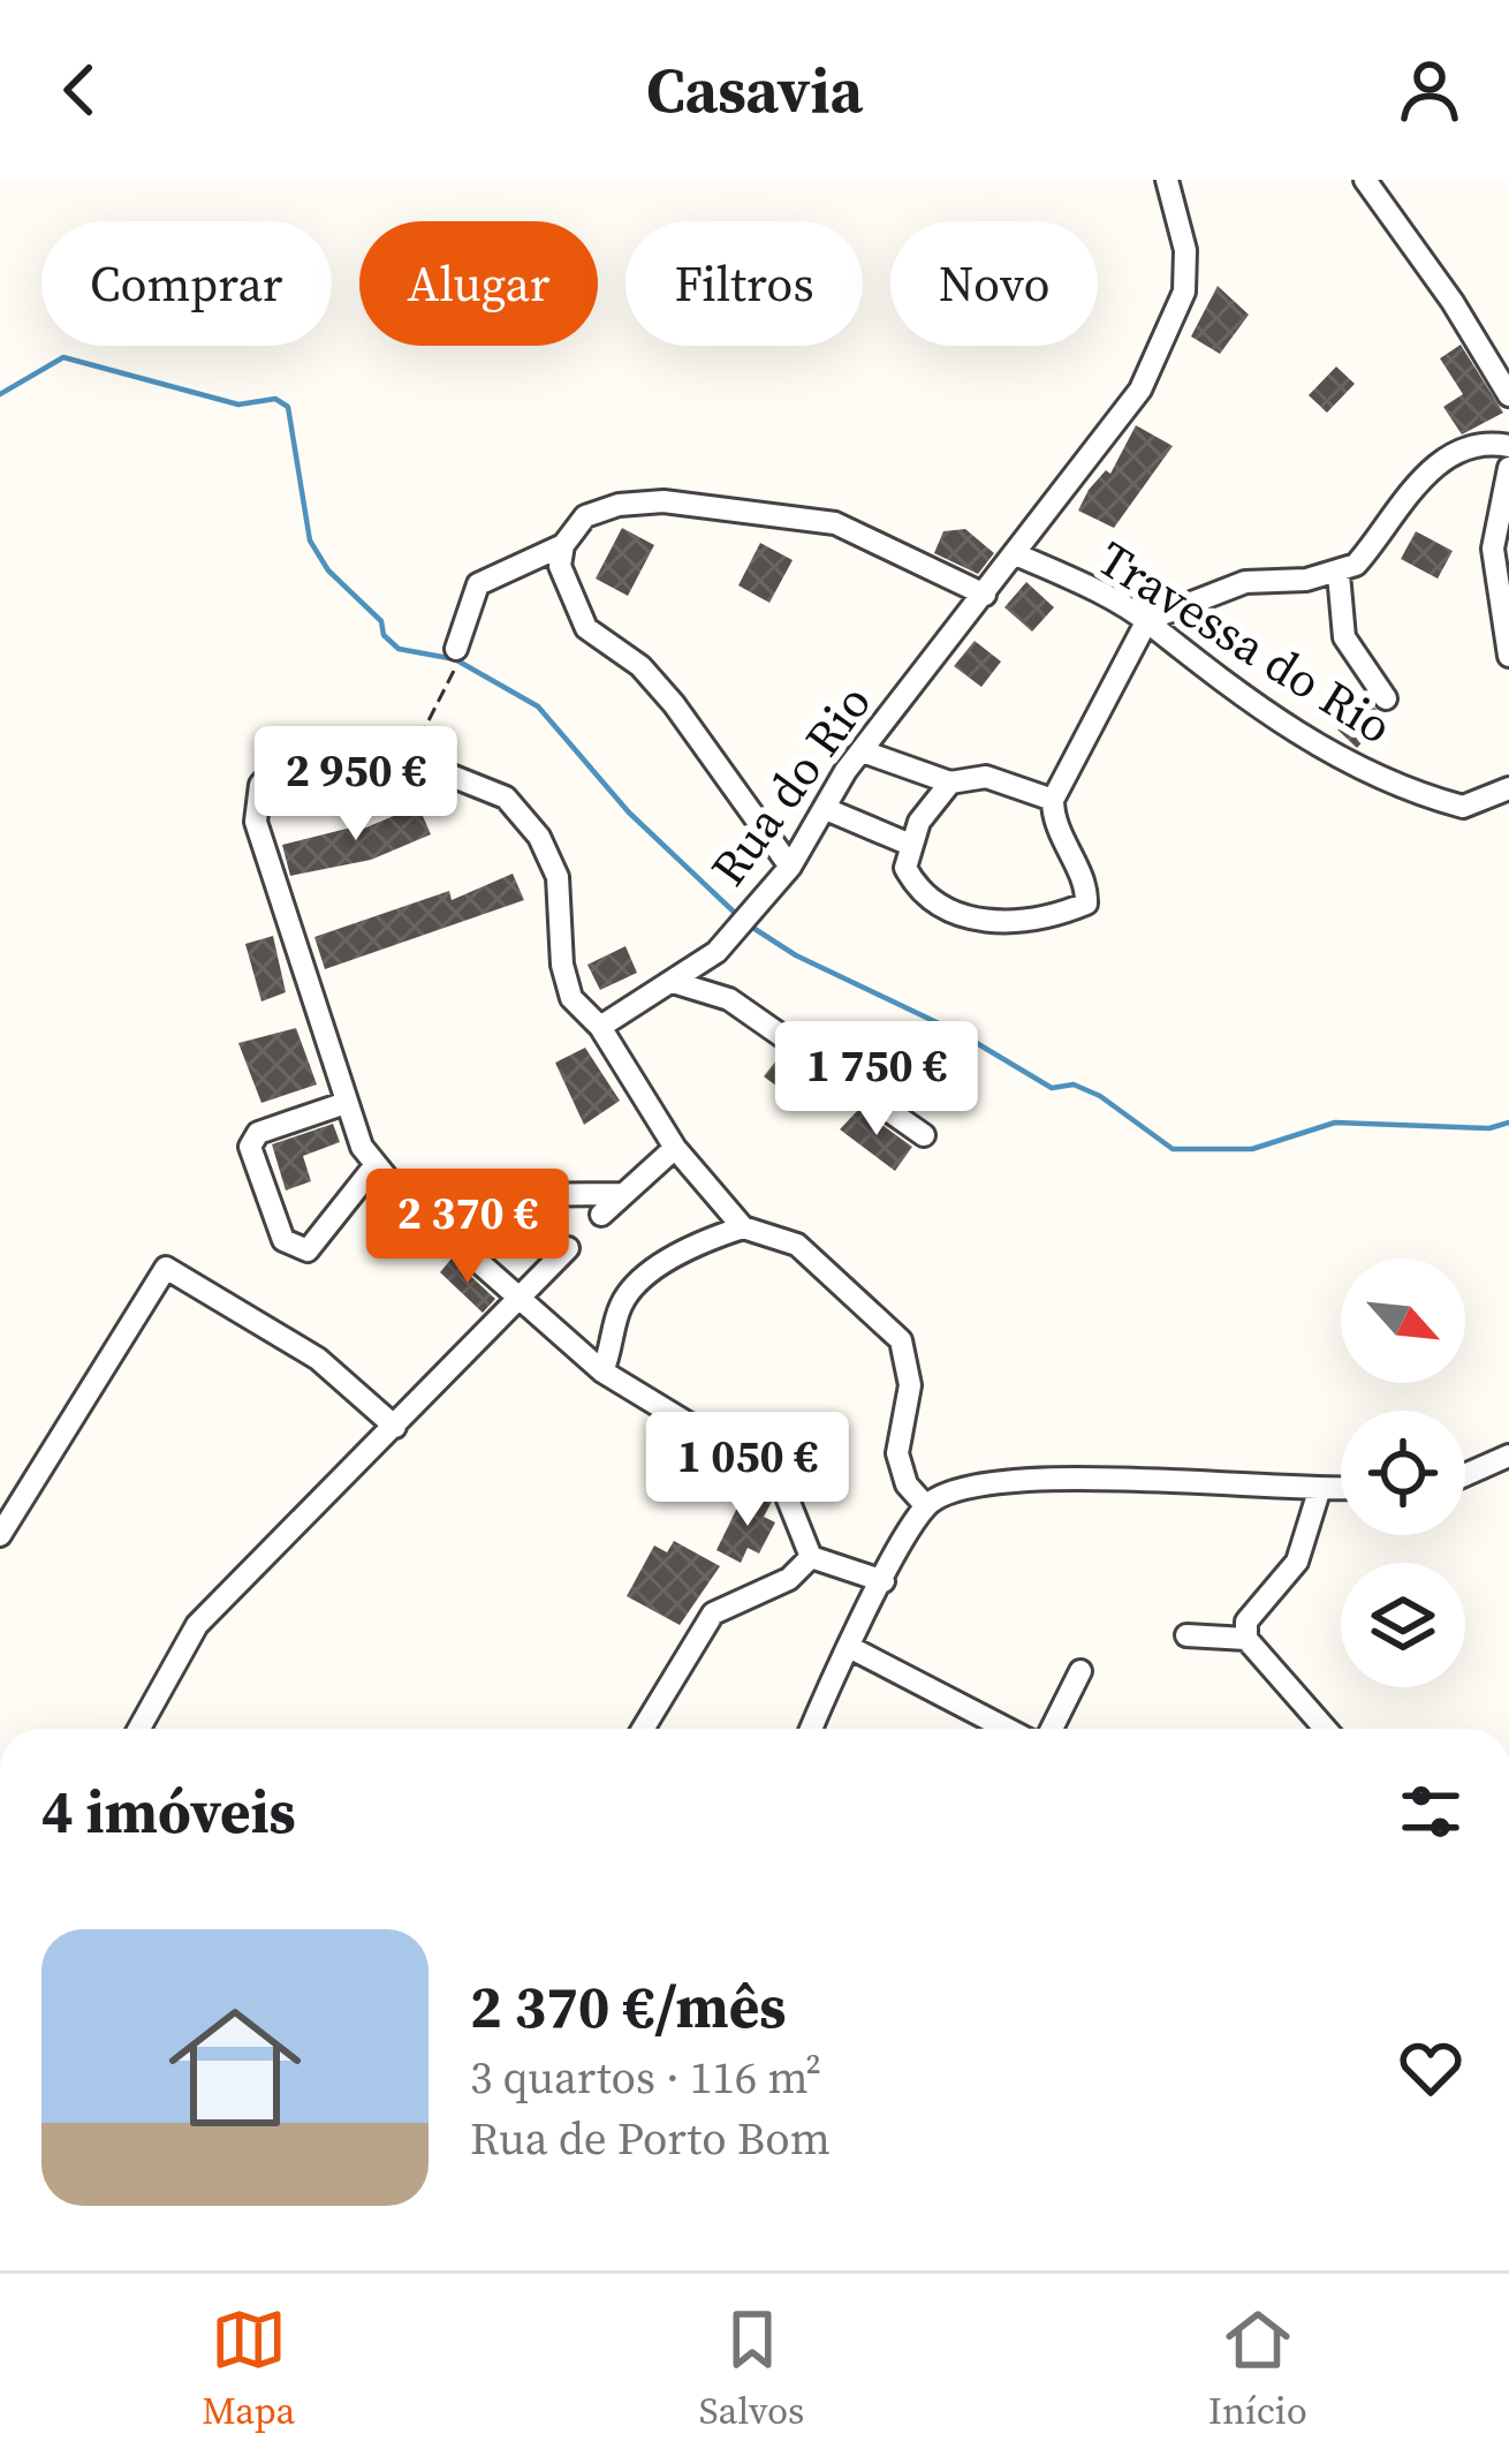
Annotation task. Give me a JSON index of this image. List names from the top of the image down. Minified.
{"streets":{"street":["Travessa do Rio","Rua do Rio"]},"crossings":[["Travessa do Rio","Rua do Rio"]],"north":"bottom right","page":{"header":"Casavia","chip":["Comprar","Alugar","Filtros","Novo"],"price":["2 950 €","1 750 €","2 370 €","1 050 €"],"heading":"4 imóveis","list":[{"name":"2 370 €/mês","note":"3 quartos · 116 m² · Rua de Porto Bom"}],"tabs":["Mapa","Salvos","Início"]}}
